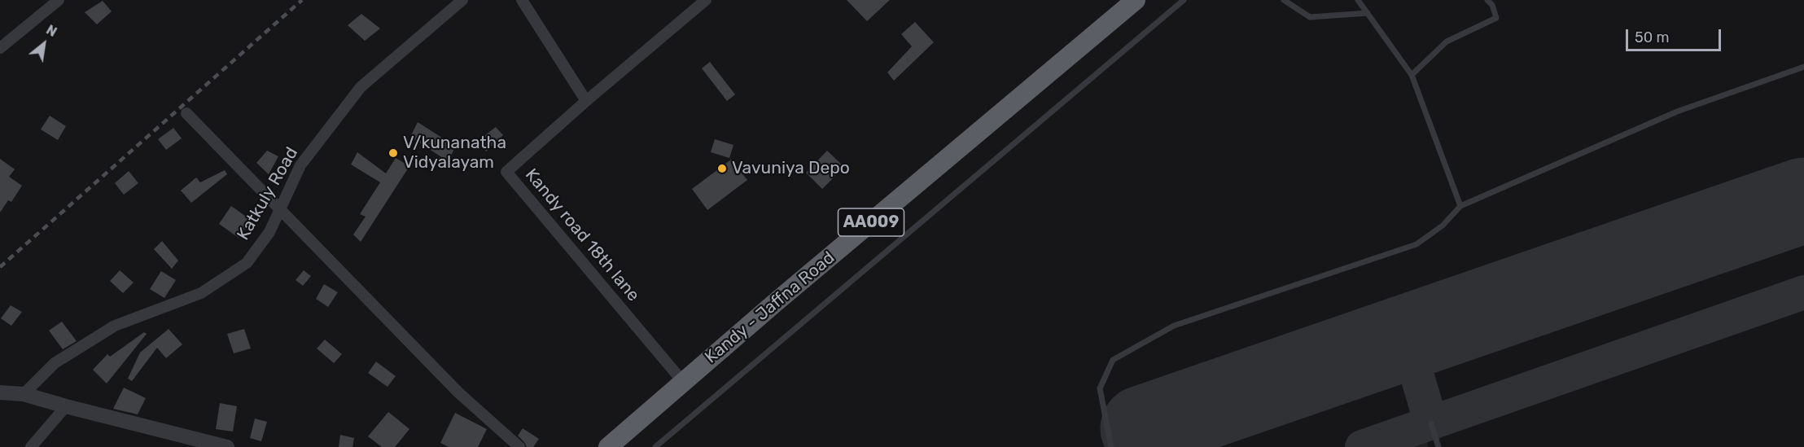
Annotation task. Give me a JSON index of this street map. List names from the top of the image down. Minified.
{"streets":{"highway":["AA009","Kandy - Jaffna Road"],"street":["Katkuly Road","Kandy road 18th lane"]},"crossings":[["Kandy road 18th lane","Kandy - Jaffna Road"]],"places":["V/kunanatha Vidyalayam","Vavuniya Depo"],"scale_bar":"50 m","north":"top right"}
